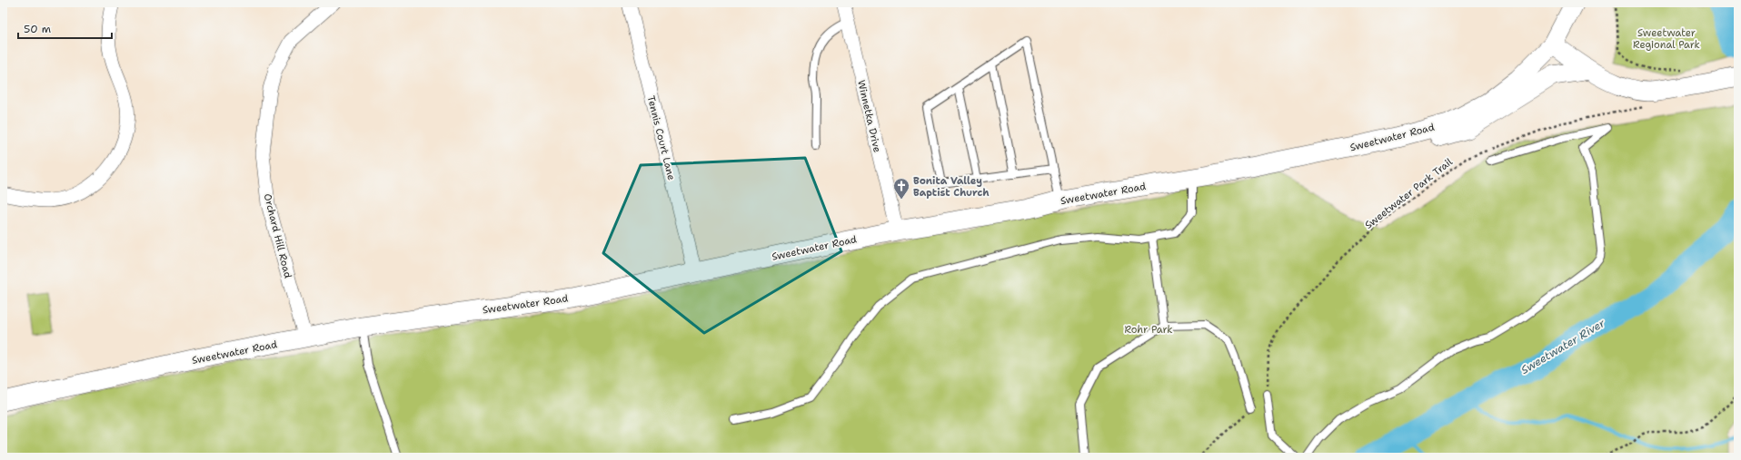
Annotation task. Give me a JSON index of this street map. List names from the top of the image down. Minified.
{"streets":{"main road":["Sweetwater Road"],"street":["Winnetka Drive","Tennis Court Lane","Orchard Hill Road"],"path":["Sweetwater Park Trail"]},"crossings":[["Winnetka Drive","Sweetwater Road"],["Sweetwater Road","Tennis Court Lane"],["Sweetwater Road","Orchard Hill Road"]],"water":["Sweetwater River"],"parks":["Sweetwater Regional Park","Rohr Park"],"places":{"church":["Bonita Valley Baptist Church"]},"scale_bar":"50 m"}
